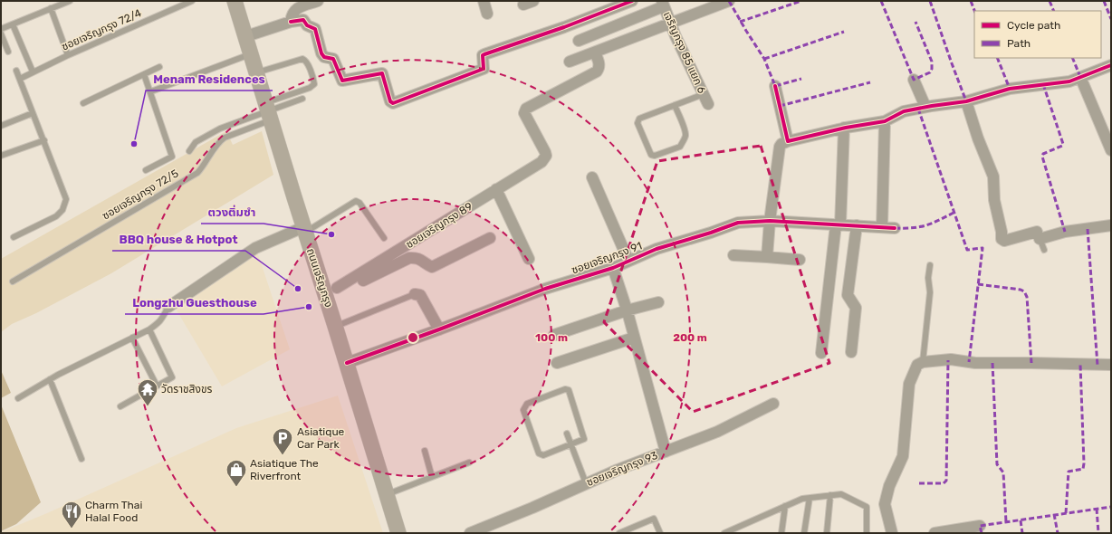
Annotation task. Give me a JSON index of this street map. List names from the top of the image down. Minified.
{"streets":{"main road":["ถนนเจริญกรุง"],"street":["เจริญกรุง 85 แยก 6","ซอยเจริญกรุง 89","ซอยเจริญกรุง 91","ซอยเจริญกรุง 93"],"lane":["ซอยเจริญกรุง 72/4","ซอยเจริญกรุง 72/5"]},"crossings":[["ซอยเจริญกรุง 72/5","ถนนเจริญกรุง"],["ซอยเจริญกรุง 89","ถนนเจริญกรุง"],["ซอยเจริญกรุง 91","ถนนเจริญกรุง"]],"places":{"other":["Menam Residences","ตวงติ่มซำ","BBQ house & Hotpot","Longzhu Guesthouse"],"temple":["วัดราชสิงขร"],"parking":["Asiatique Car Park"],"shop":["Asiatique The Riverfront"],"restaurant":["Charm Thai Halal Food"]},"legend":["Cycle path","Path"],"rings":["100 m","200 m"]}
